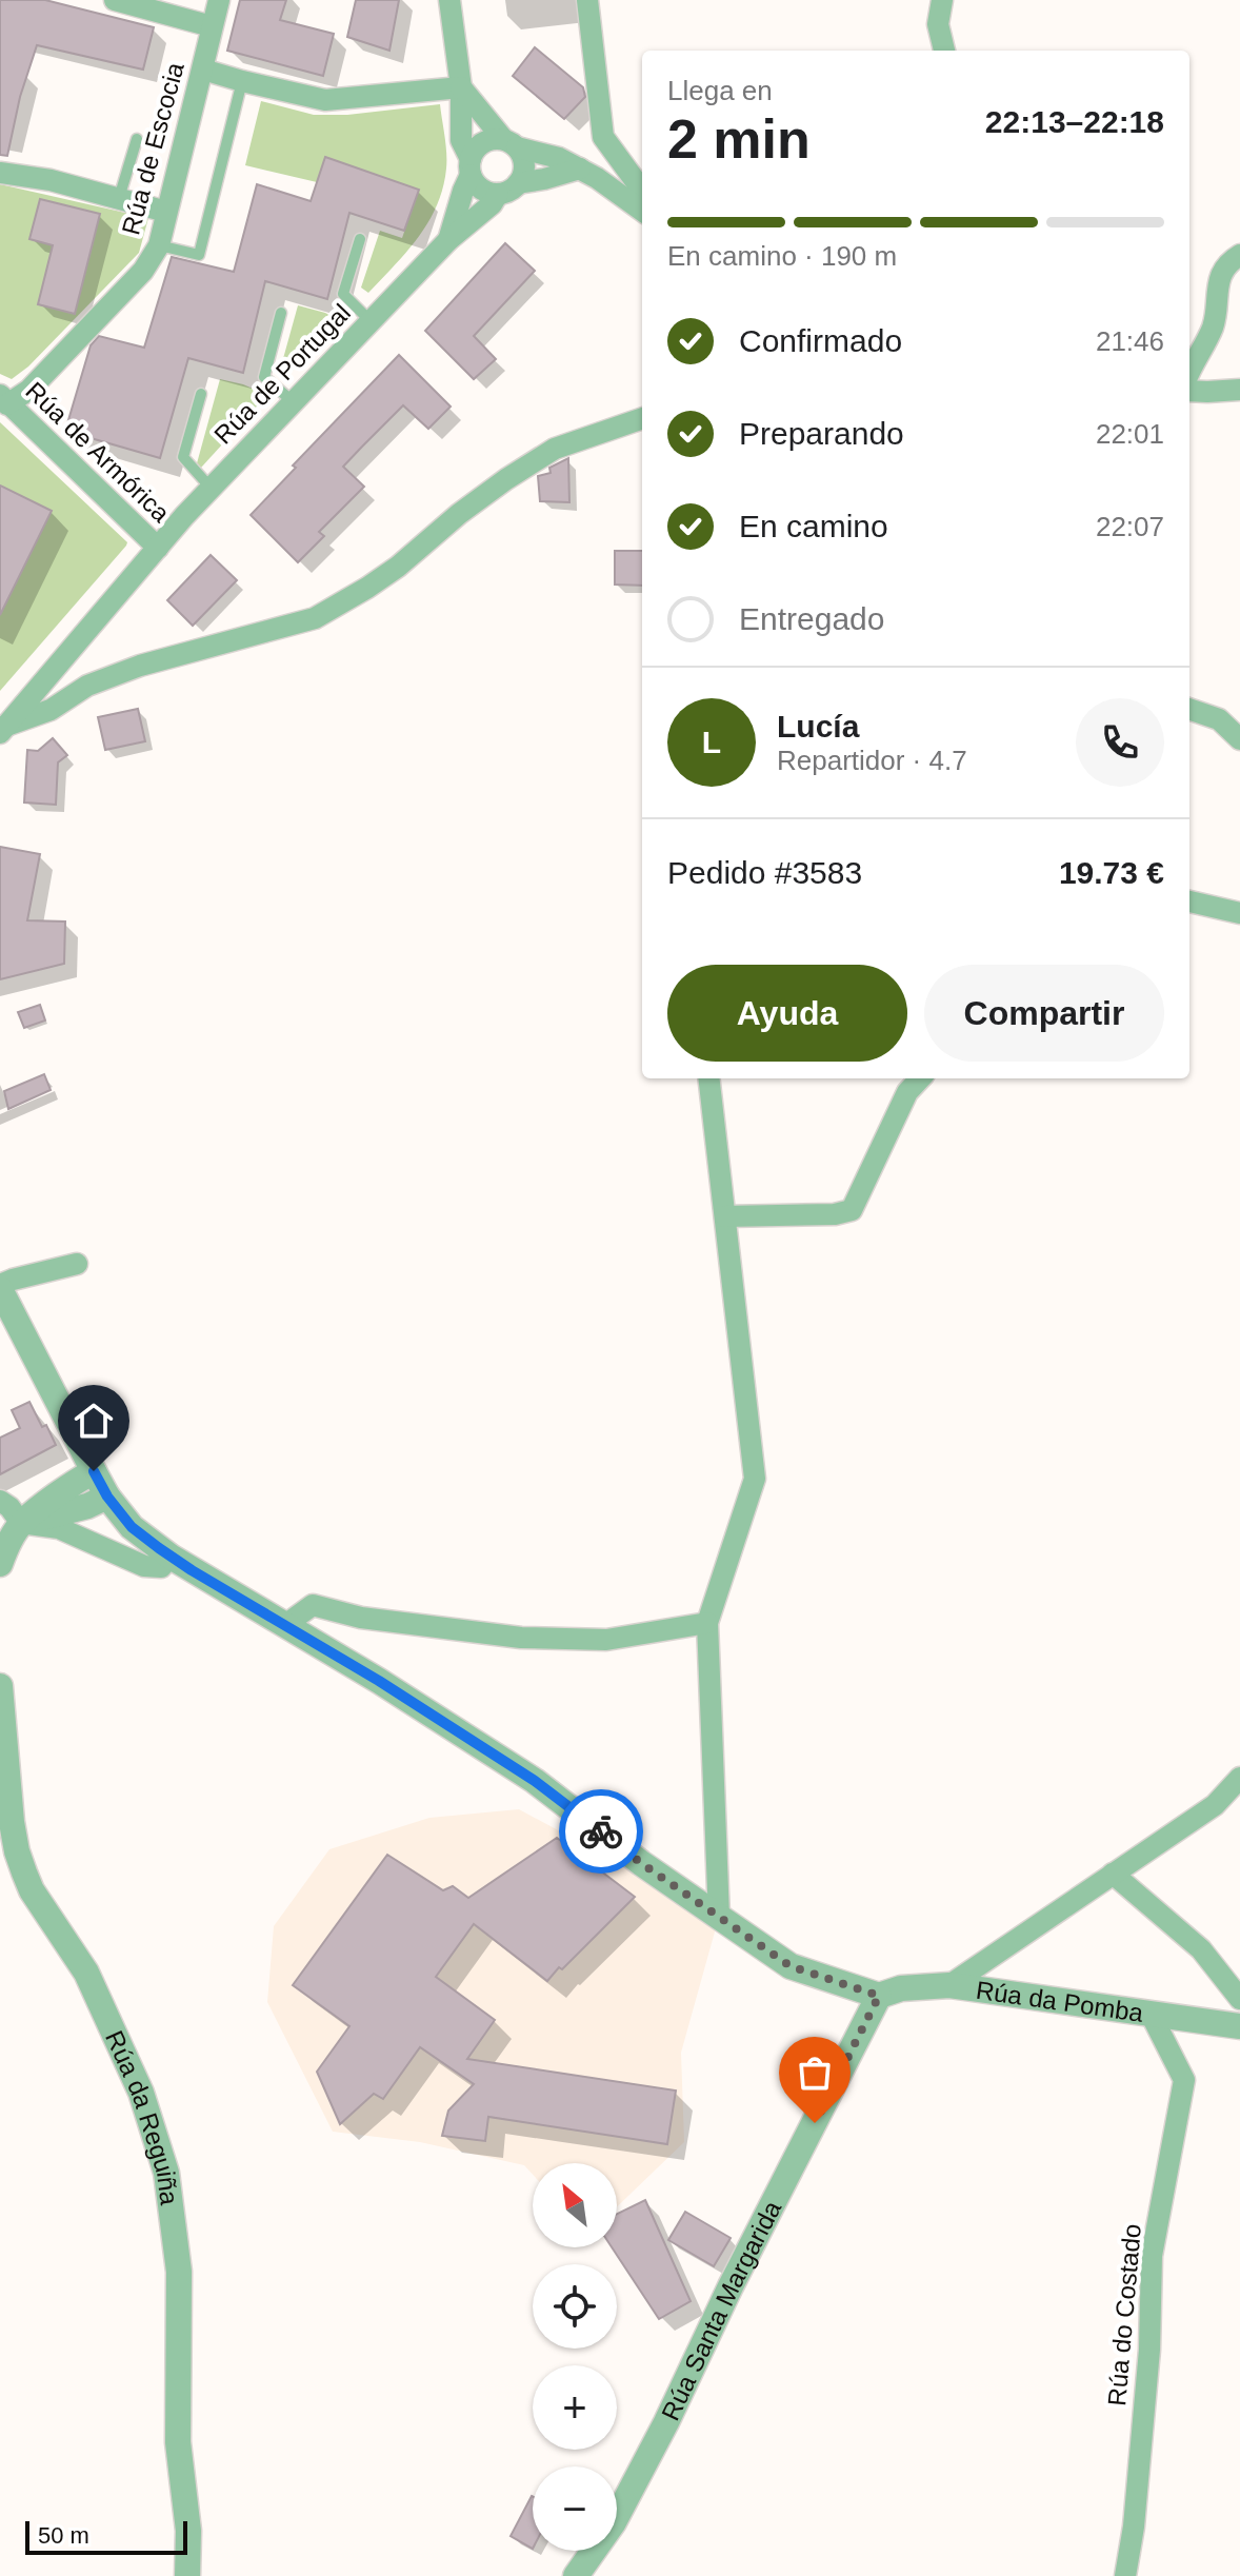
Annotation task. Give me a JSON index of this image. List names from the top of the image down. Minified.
{"streets":{"street":["Rúa de Escocia","Rúa de Portugal","Rúa de Armórica","Rúa da Pomba","Rúa da Reguiña","Rúa Santa Margarida","Rúa do Costado"]},"crossings":[["Rúa de Escocia","Rúa de Armórica"],["Rúa de Portugal","Rúa de Armórica"],["Rúa da Pomba","Rúa Santa Margarida"],["Rúa da Pomba","Rúa do Costado"]],"scale_bar":"50 m","north":"top left","page":{"heading":["2 min","Llega en","22:13–22:18"],"panel":["Lucía","Repartidor · 4.7","Pedido #3583","19.73 €"],"bar":"En camino · 190 m","list":[["Confirmado","21:46"],["Preparando","22:01"],["En camino","22:07"],"Entregado"],"round":"L","buttons":["Ayuda","Compartir"],"map_buttons":["+","−"],"scale":"50 m"}}
